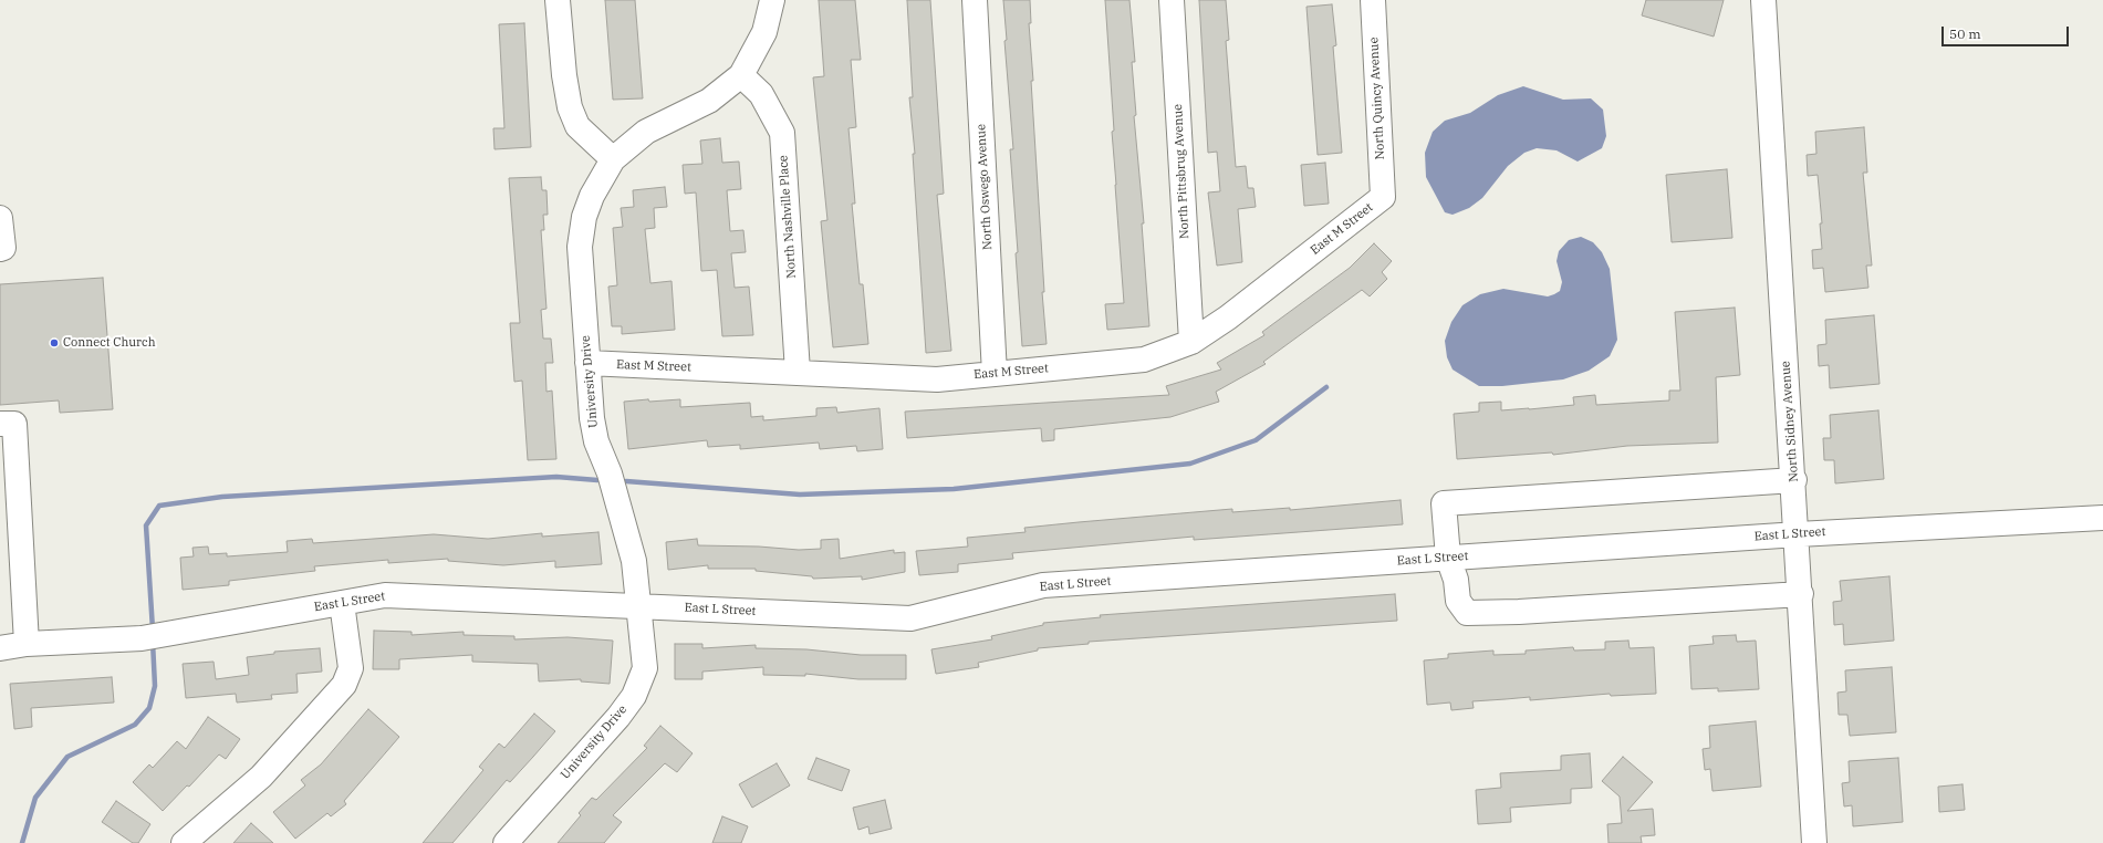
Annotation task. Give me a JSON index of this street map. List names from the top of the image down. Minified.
{"streets":{"street":["North Quincy Avenue","North Pittsbrug Avenue","North Oswego Avenue","North Nashville Place","East M Street","University Drive","North Sidney Avenue","East L Street"]},"crossings":[["North Quincy Avenue","East M Street"],["North Pittsbrug Avenue","East M Street"],["North Oswego Avenue","East M Street"],["North Nashville Place","East M Street"],["North Nashville Place","University Drive"],["East M Street","University Drive"],["University Drive","East L Street"],["North Sidney Avenue","East L Street"]],"places":["Connect Church"],"scale_bar":"50 m"}
